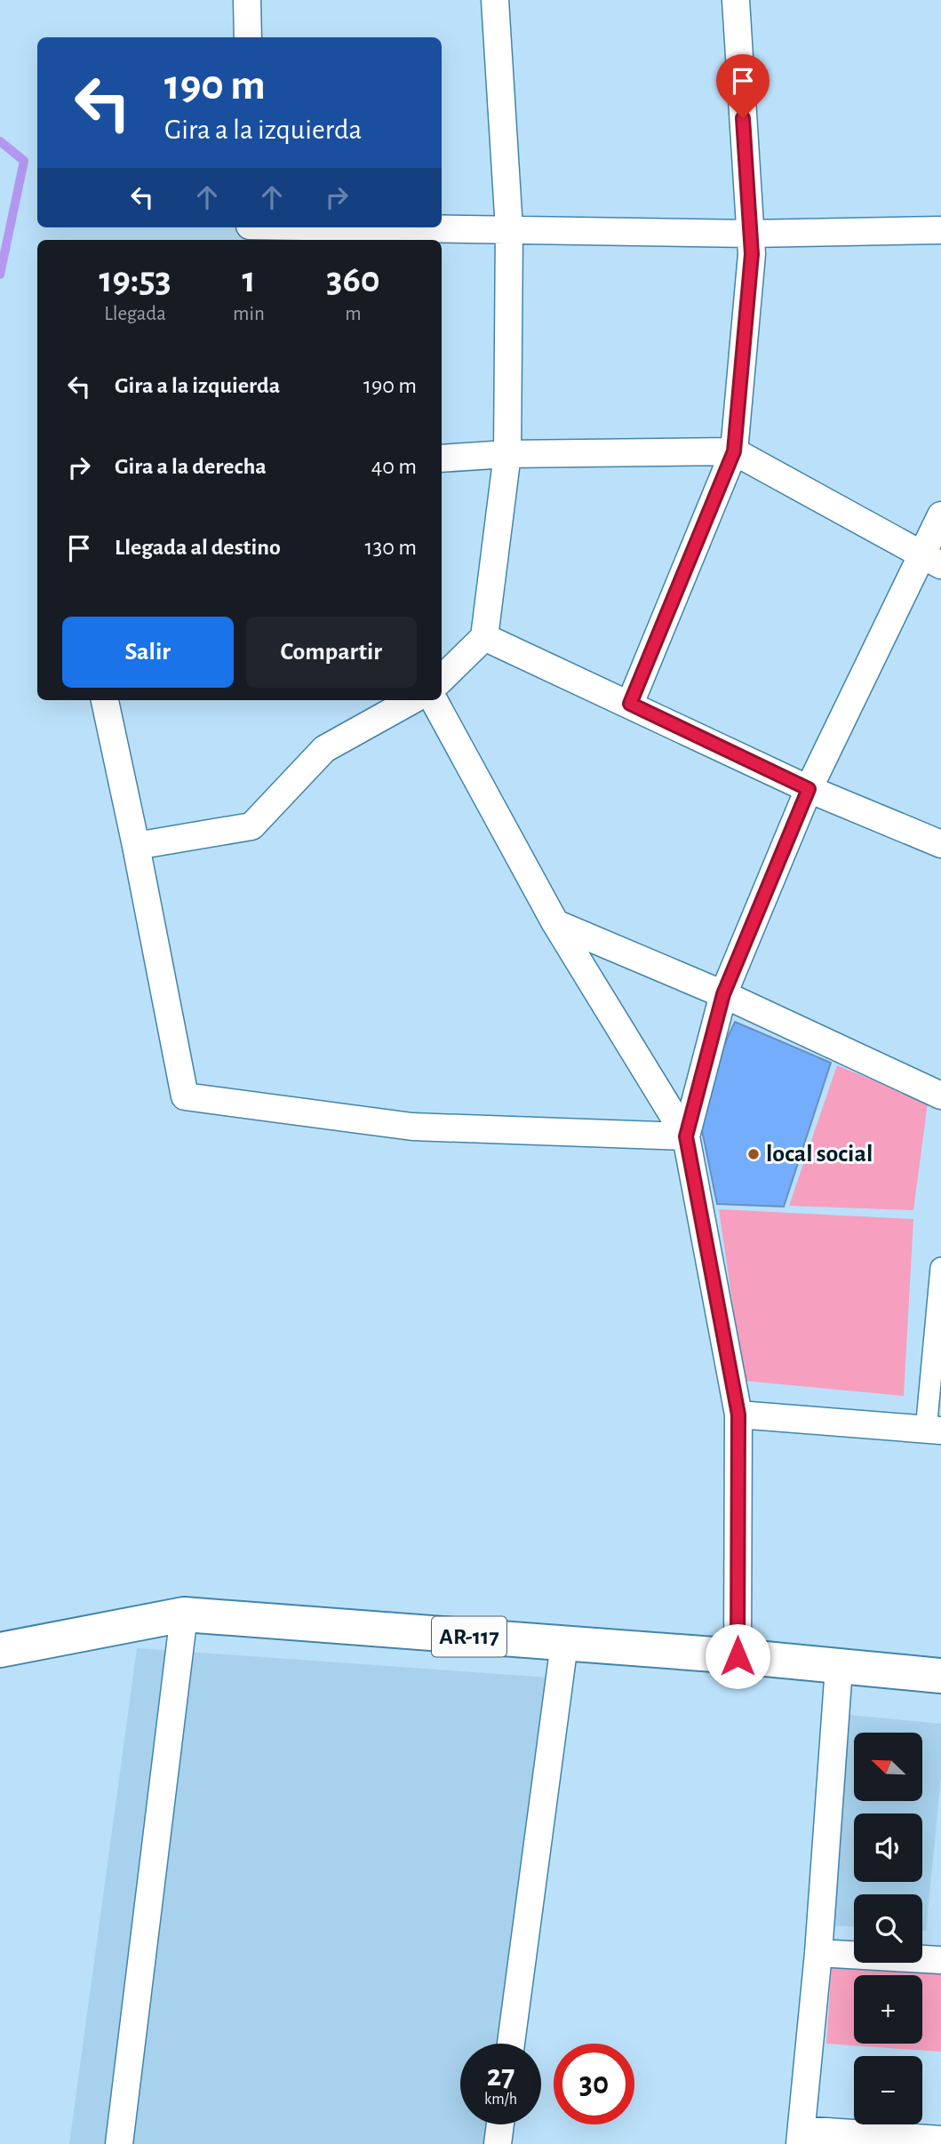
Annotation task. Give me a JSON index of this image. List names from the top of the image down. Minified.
{"streets":{"main road":["AR-117"]},"places":["local social"],"north":"top left","page":{"turn":["190 m","Gira a la izquierda"],"eta":["19:53","Llegada","1","min","360","m"],"list":[{"name":"Gira a la izquierda","value":"190 m"},{"name":"Gira a la derecha","value":"40 m"},{"name":"Llegada al destino","value":"130 m"}],"buttons":["Salir","Compartir"],"map_buttons":["+","−"],"speed":"27 km/h","limit":"30"}}
